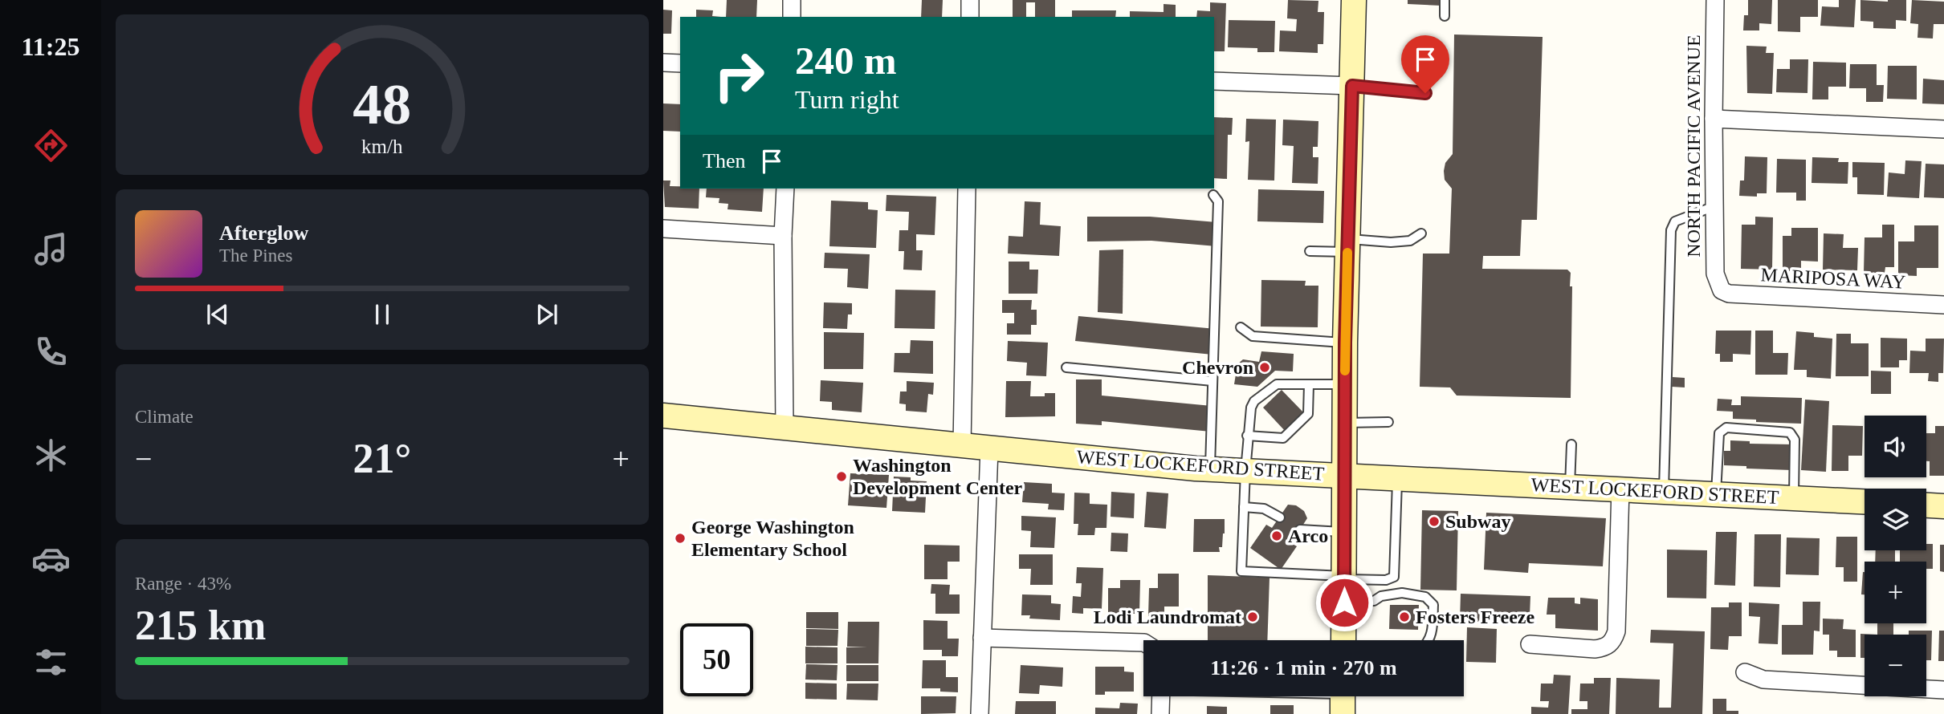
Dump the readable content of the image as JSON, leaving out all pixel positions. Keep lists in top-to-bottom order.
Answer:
{
  "streets": {
    "street": ["NORTH PACIFIC AVENUE", "MARIPOSA WAY", "WEST LOCKEFORD STREET"]
  },
  "crossings": [
    ["NORTH PACIFIC AVENUE", "MARIPOSA WAY"]
  ],
  "places": [
    "Chevron",
    "Washington Development Center",
    "Subway",
    "Arco",
    "George Washington Elementary School",
    "Lodi Laundromat",
    "Fosters Freeze"
  ],
  "page": {
    "tabs": "11:25",
    "turn": ["240 m", "Turn right"],
    "then": "Then",
    "song": ["Afterglow", "The Pines"],
    "tile": [
      "Climate",
      ["Range · 43%", "215 km"]
    ],
    "map_buttons": ["+", "−"],
    "heat": ["−", "21°", "+"],
    "limit": "50",
    "trip": "11:26 · 1 min · 270 m",
    "gauge": ["48", "km/h"]
  }
}
